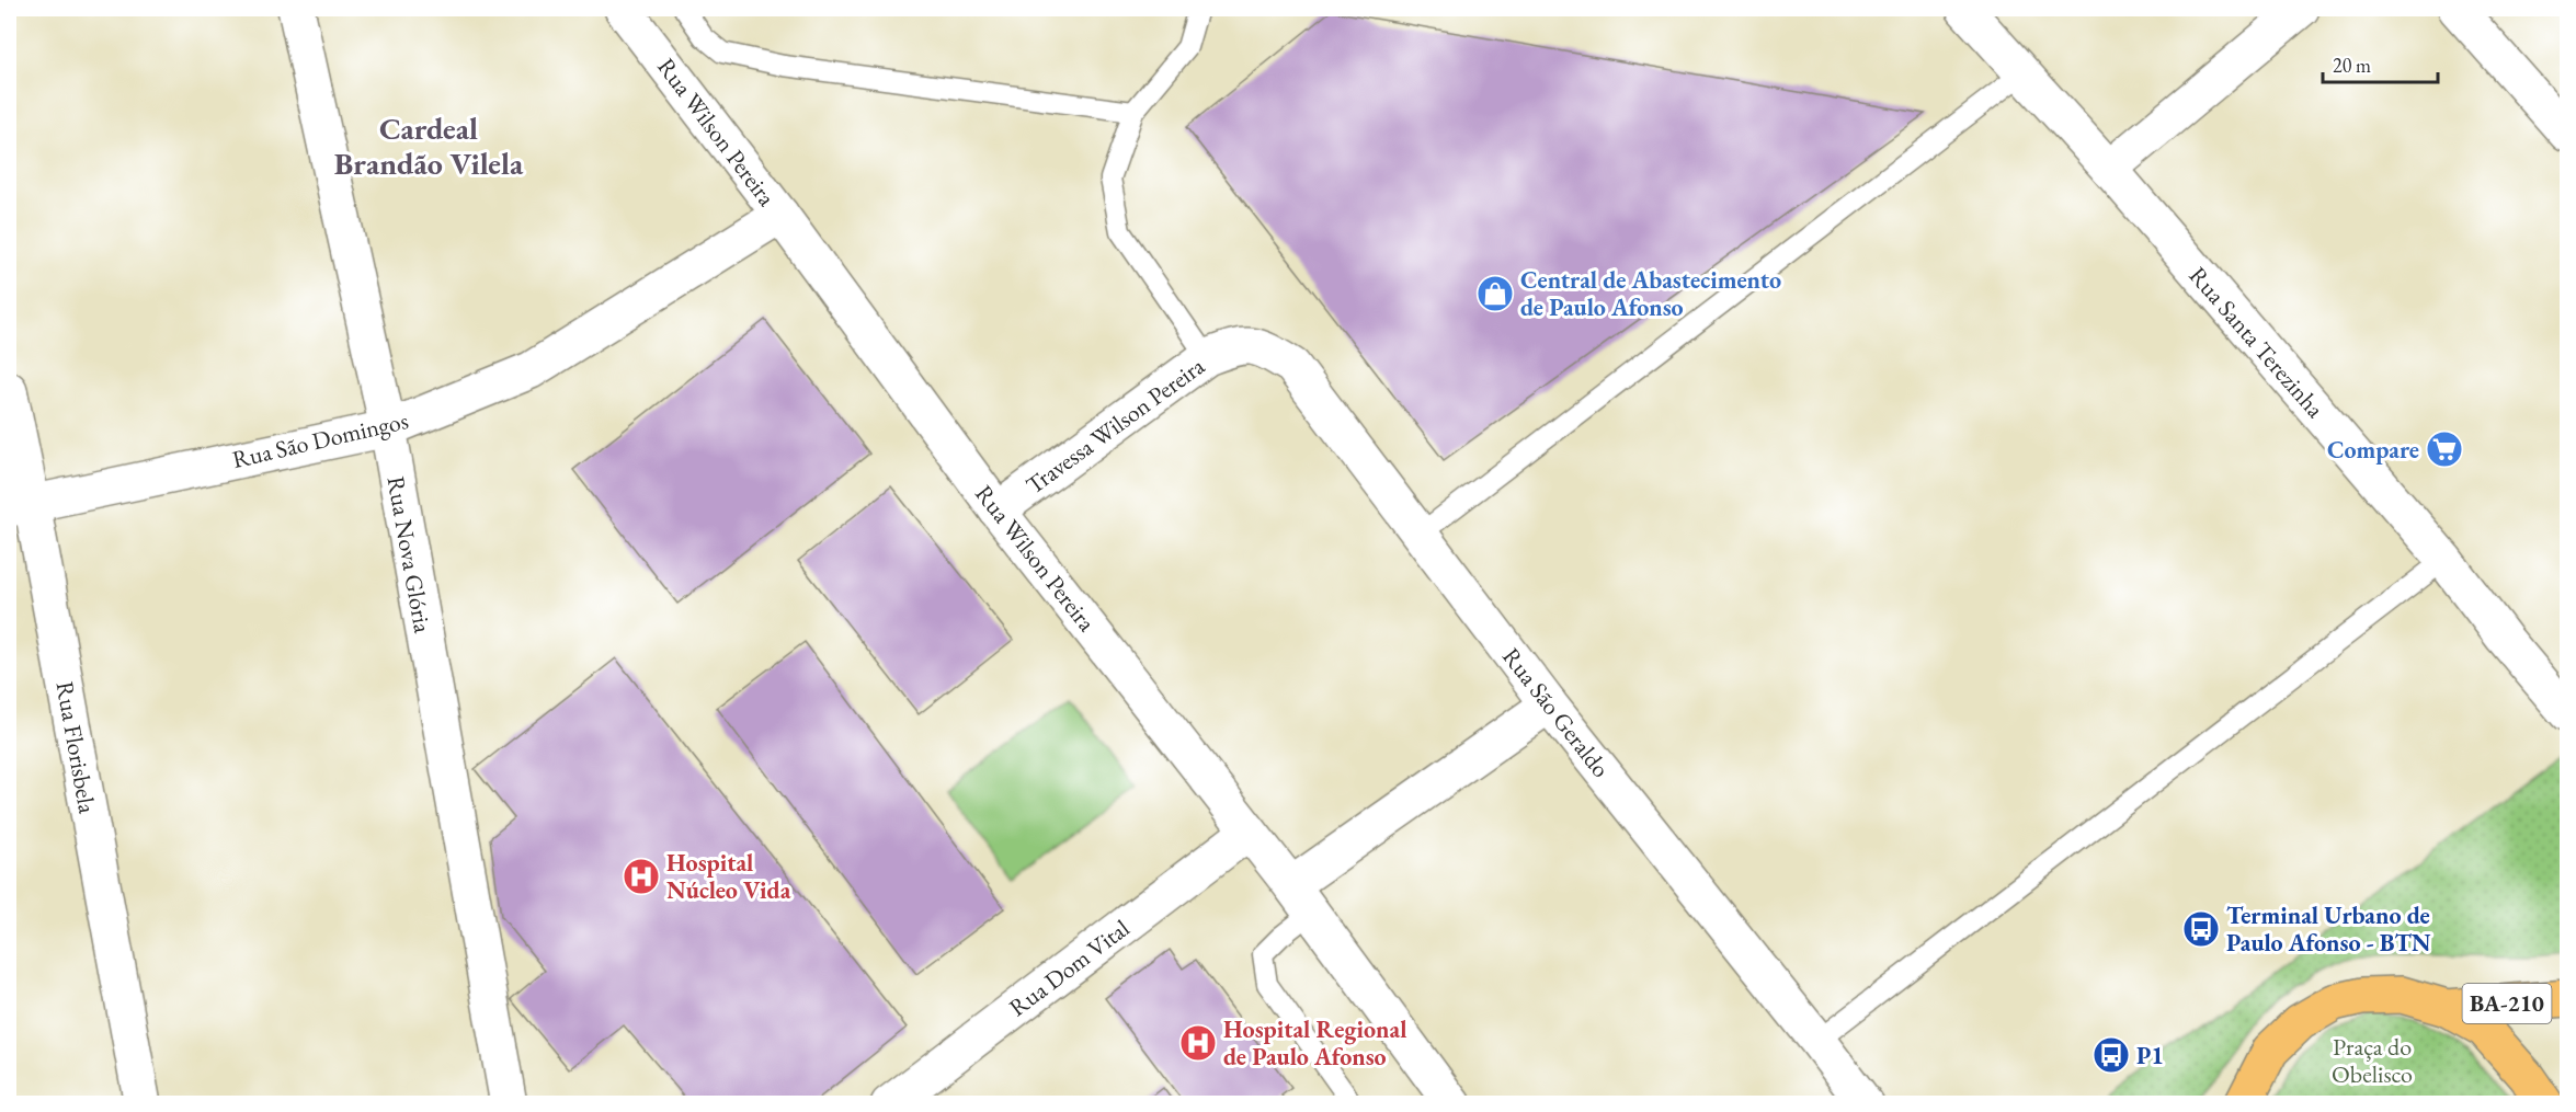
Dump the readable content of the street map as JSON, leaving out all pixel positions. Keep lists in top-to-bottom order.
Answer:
{
  "streets": {
    "main road": ["BA-210"],
    "street": [
      "Rua Wilson Pereira",
      "Rua Santa Terezinha",
      "Travessa Wilson Pereira",
      "Rua São Domingos",
      "Rua Nova Glória",
      "Rua São Geraldo",
      "Rua Florisbela",
      "Rua Dom Vital"
    ]
  },
  "crossings": [
    ["Rua Wilson Pereira", "Travessa Wilson Pereira"],
    ["Rua Wilson Pereira", "Rua São Domingos"],
    ["Rua Wilson Pereira", "Rua Dom Vital"],
    ["Travessa Wilson Pereira", "Rua São Geraldo"],
    ["Rua São Domingos", "Rua Nova Glória"],
    ["Rua São Domingos", "Rua Florisbela"]
  ],
  "districts": ["Cardeal Brandão Vilela"],
  "parks": ["Praça do Obelisco"],
  "places": {
    "shop": ["Central de Abastecimento de Paulo Afonso"],
    "supermarket": ["Compare"],
    "hospital": ["Hospital Núcleo Vida", "Hospital Regional de Paulo Afonso"],
    "bus stop": ["Terminal Urbano de Paulo Afonso - BTN", "P1"]
  },
  "scale_bar": "20 m"
}
